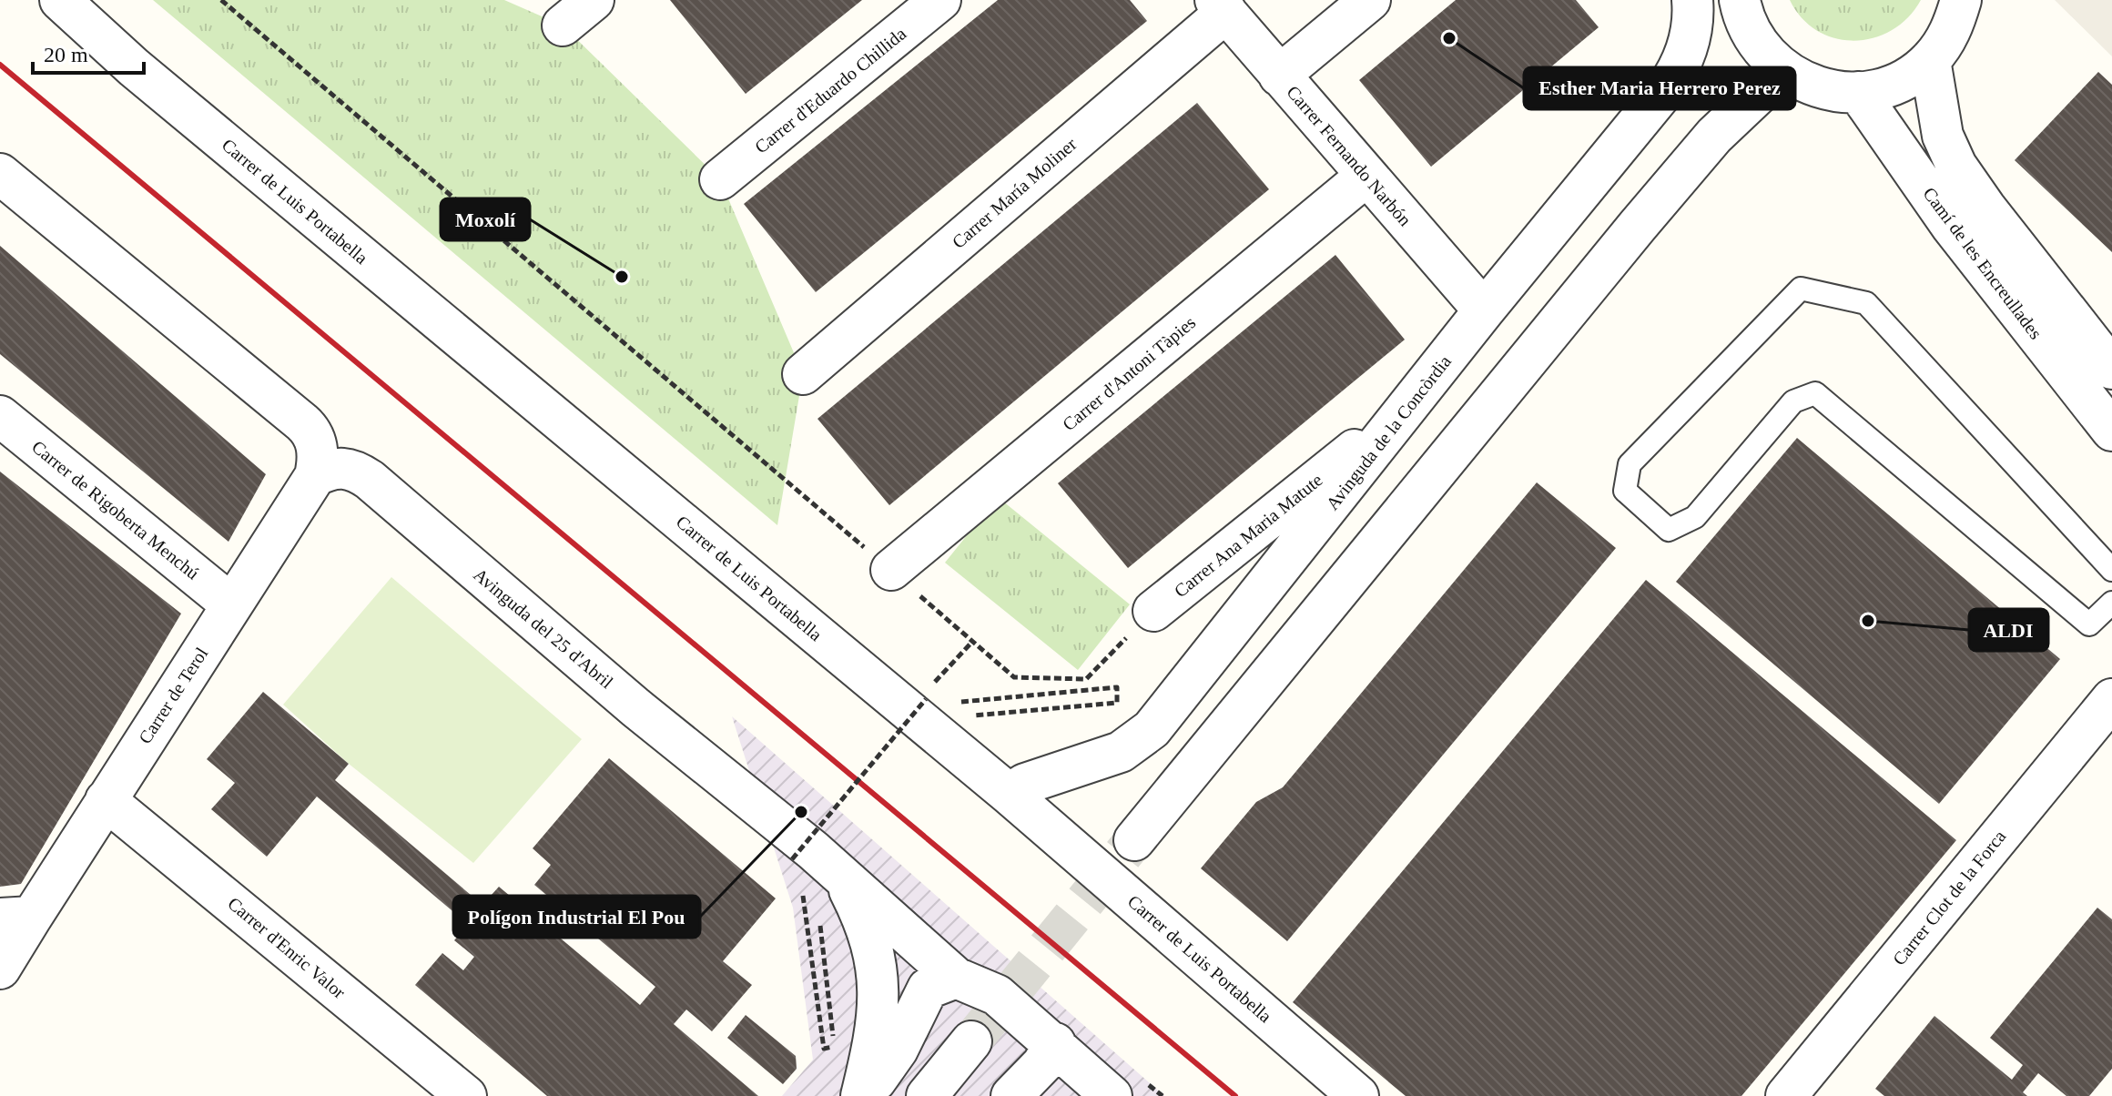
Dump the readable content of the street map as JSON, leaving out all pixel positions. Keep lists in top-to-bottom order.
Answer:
{
  "streets": {
    "street": [
      "Carrer d'Eduardo Chillida",
      "Carrer Fernando Narbón",
      "Carrer María Moliner",
      "Carrer de Luis Portabella",
      "Camí de les Encreullades",
      "Carrer d'Antoni Tàpies",
      "Avinguda de la Concòrdia",
      "Carrer de Rigoberta Menchú",
      "Carrer Ana Maria Matute",
      "Avinguda del 25 d'Abril",
      "Carrer de Terol",
      "Carrer Clot de la Forca",
      "Carrer d'Enric Valor"
    ]
  },
  "crossings": [
    ["Carrer Fernando Narbón", "Carrer María Moliner"],
    ["Carrer Fernando Narbón", "Carrer d'Antoni Tàpies"],
    ["Carrer Fernando Narbón", "Avinguda de la Concòrdia"],
    ["Carrer de Luis Portabella", "Avinguda de la Concòrdia"],
    ["Avinguda de la Concòrdia", "Carrer Ana Maria Matute"],
    ["Carrer de Rigoberta Menchú", "Carrer de Terol"],
    ["Avinguda del 25 d'Abril", "Carrer de Terol"],
    ["Carrer de Terol", "Carrer d'Enric Valor"]
  ],
  "places": [
    "Esther Maria Herrero Perez",
    "Moxolí",
    "ALDI",
    "Polígon Industrial El Pou"
  ],
  "scale_bar": "20 m"
}
